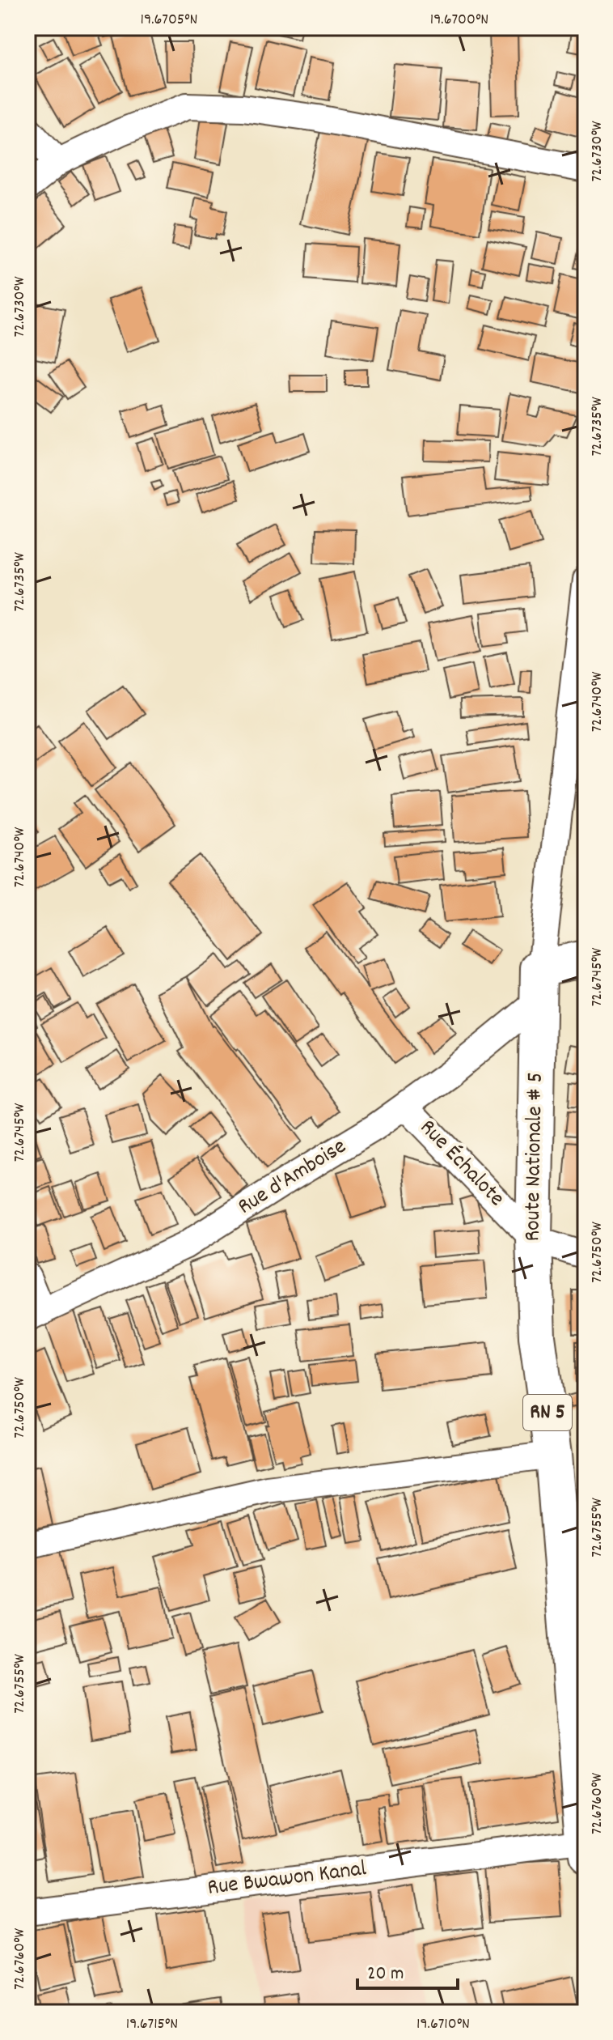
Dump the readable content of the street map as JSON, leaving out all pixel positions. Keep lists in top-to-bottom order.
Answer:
{
  "streets": {
    "main road": ["Route Nationale # 5", "RN 5"],
    "street": ["Rue Échalote", "Rue d'Amboise", "Rue Bwawon Kanal"]
  },
  "crossings": [
    ["Route Nationale # 5", "Rue Échalote"],
    ["Route Nationale # 5", "Rue d'Amboise"],
    ["Route Nationale # 5", "Rue Bwawon Kanal"],
    ["Rue Échalote", "Rue d'Amboise"]
  ],
  "scale_bar": "20 m",
  "coordinates": [
    "19.6705°N",
    "19.6700°N",
    "72.6730°W",
    "72.6735°W",
    "72.6740°W",
    "72.6745°W",
    "72.6750°W",
    "72.6755°W",
    "72.6760°W",
    "19.6715°N",
    "19.6710°N"
  ]
}
